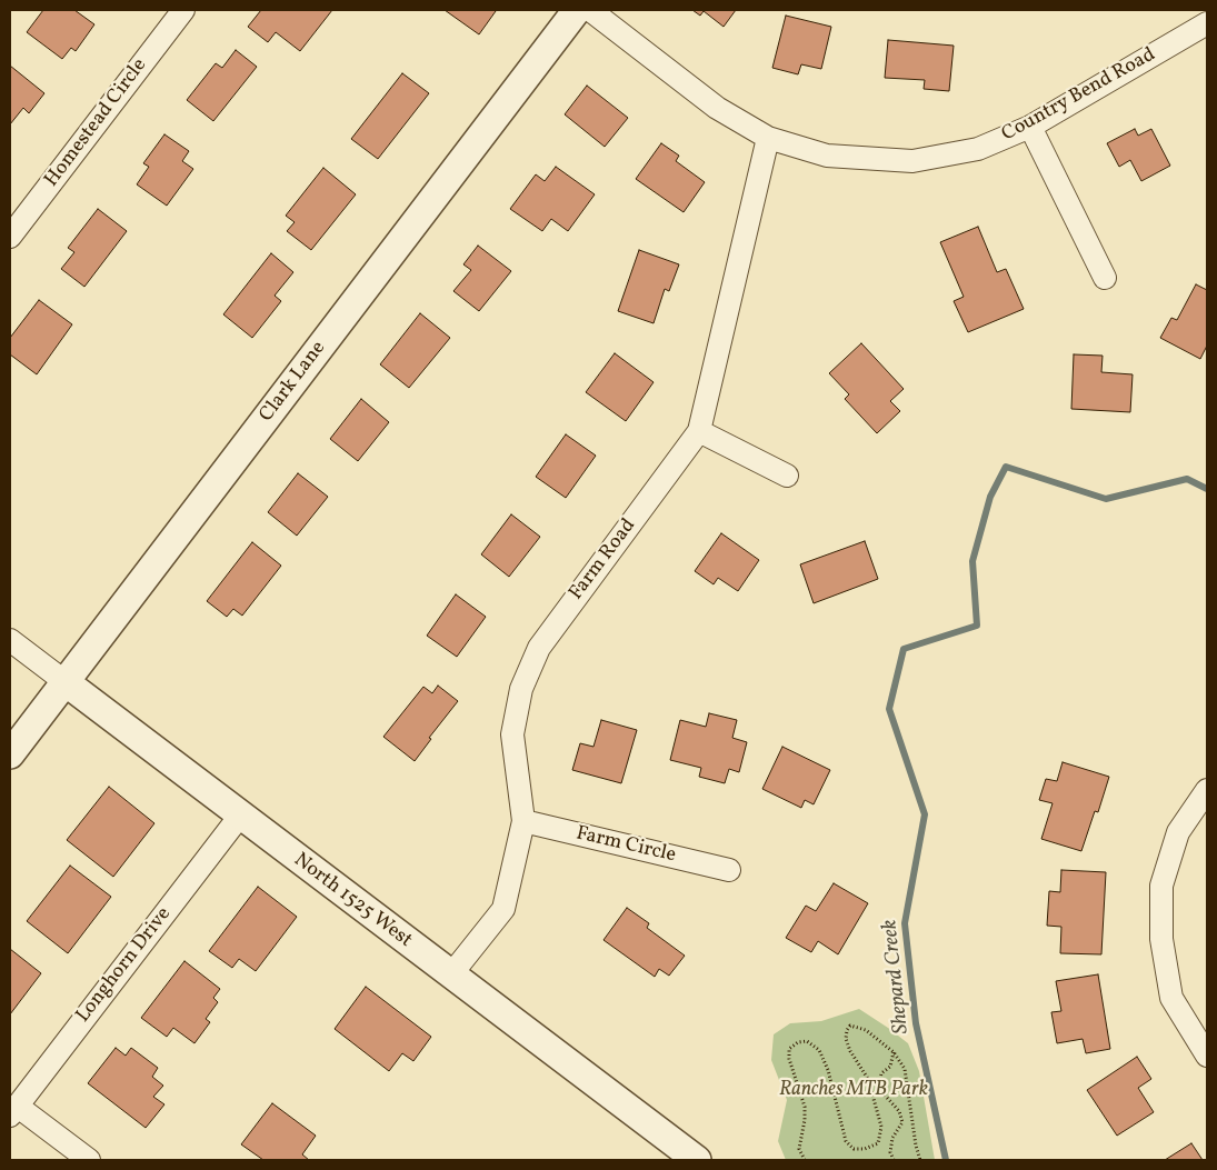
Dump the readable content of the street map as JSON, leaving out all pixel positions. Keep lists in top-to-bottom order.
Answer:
{
  "streets": {
    "street": [
      "Country Bend Road",
      "Homestead Circle",
      "Clark Lane",
      "Farm Road",
      "Farm Circle",
      "North 1525 West",
      "Longhorn Drive"
    ]
  },
  "crossings": [
    ["Country Bend Road", "Farm Road"],
    ["Clark Lane", "North 1525 West"],
    ["Farm Road", "Farm Circle"],
    ["Farm Road", "North 1525 West"],
    ["North 1525 West", "Longhorn Drive"]
  ],
  "water": ["Shepard Creek"],
  "parks": ["Ranches MTB Park"]
}
